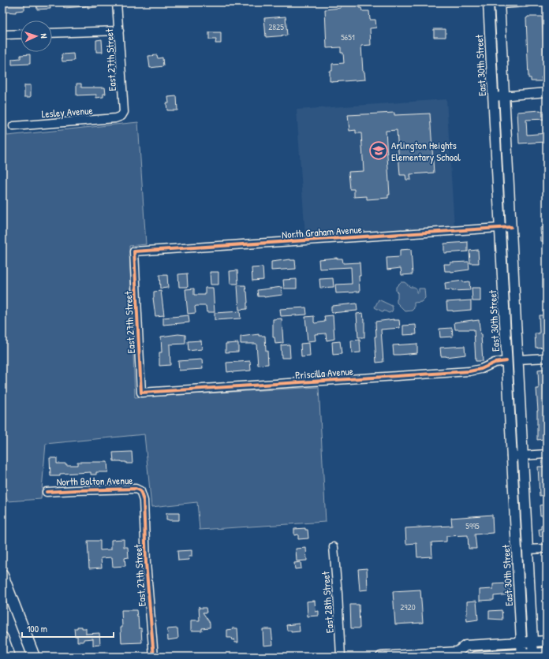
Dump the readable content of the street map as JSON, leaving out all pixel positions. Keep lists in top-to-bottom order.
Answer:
{
  "streets": {
    "main road": ["East 30th Street"],
    "street": [
      "East 27th Street",
      "Lesley Avenue",
      "North Graham Avenue",
      "Priscilla Avenue",
      "North Bolton Avenue",
      "East 28th Street"
    ]
  },
  "crossings": [
    ["East 27th Street", "Lesley Avenue"],
    ["East 27th Street", "North Graham Avenue"],
    ["East 27th Street", "Priscilla Avenue"],
    ["East 27th Street", "North Bolton Avenue"],
    ["East 30th Street", "North Graham Avenue"],
    ["East 30th Street", "Priscilla Avenue"]
  ],
  "places": {
    "school or university": ["Arlington Heights Elementary School"]
  },
  "house_numbers": [
    "2825",
    "5651",
    "5995",
    "2920"
  ],
  "scale_bar": "100 m",
  "north": "right"
}
